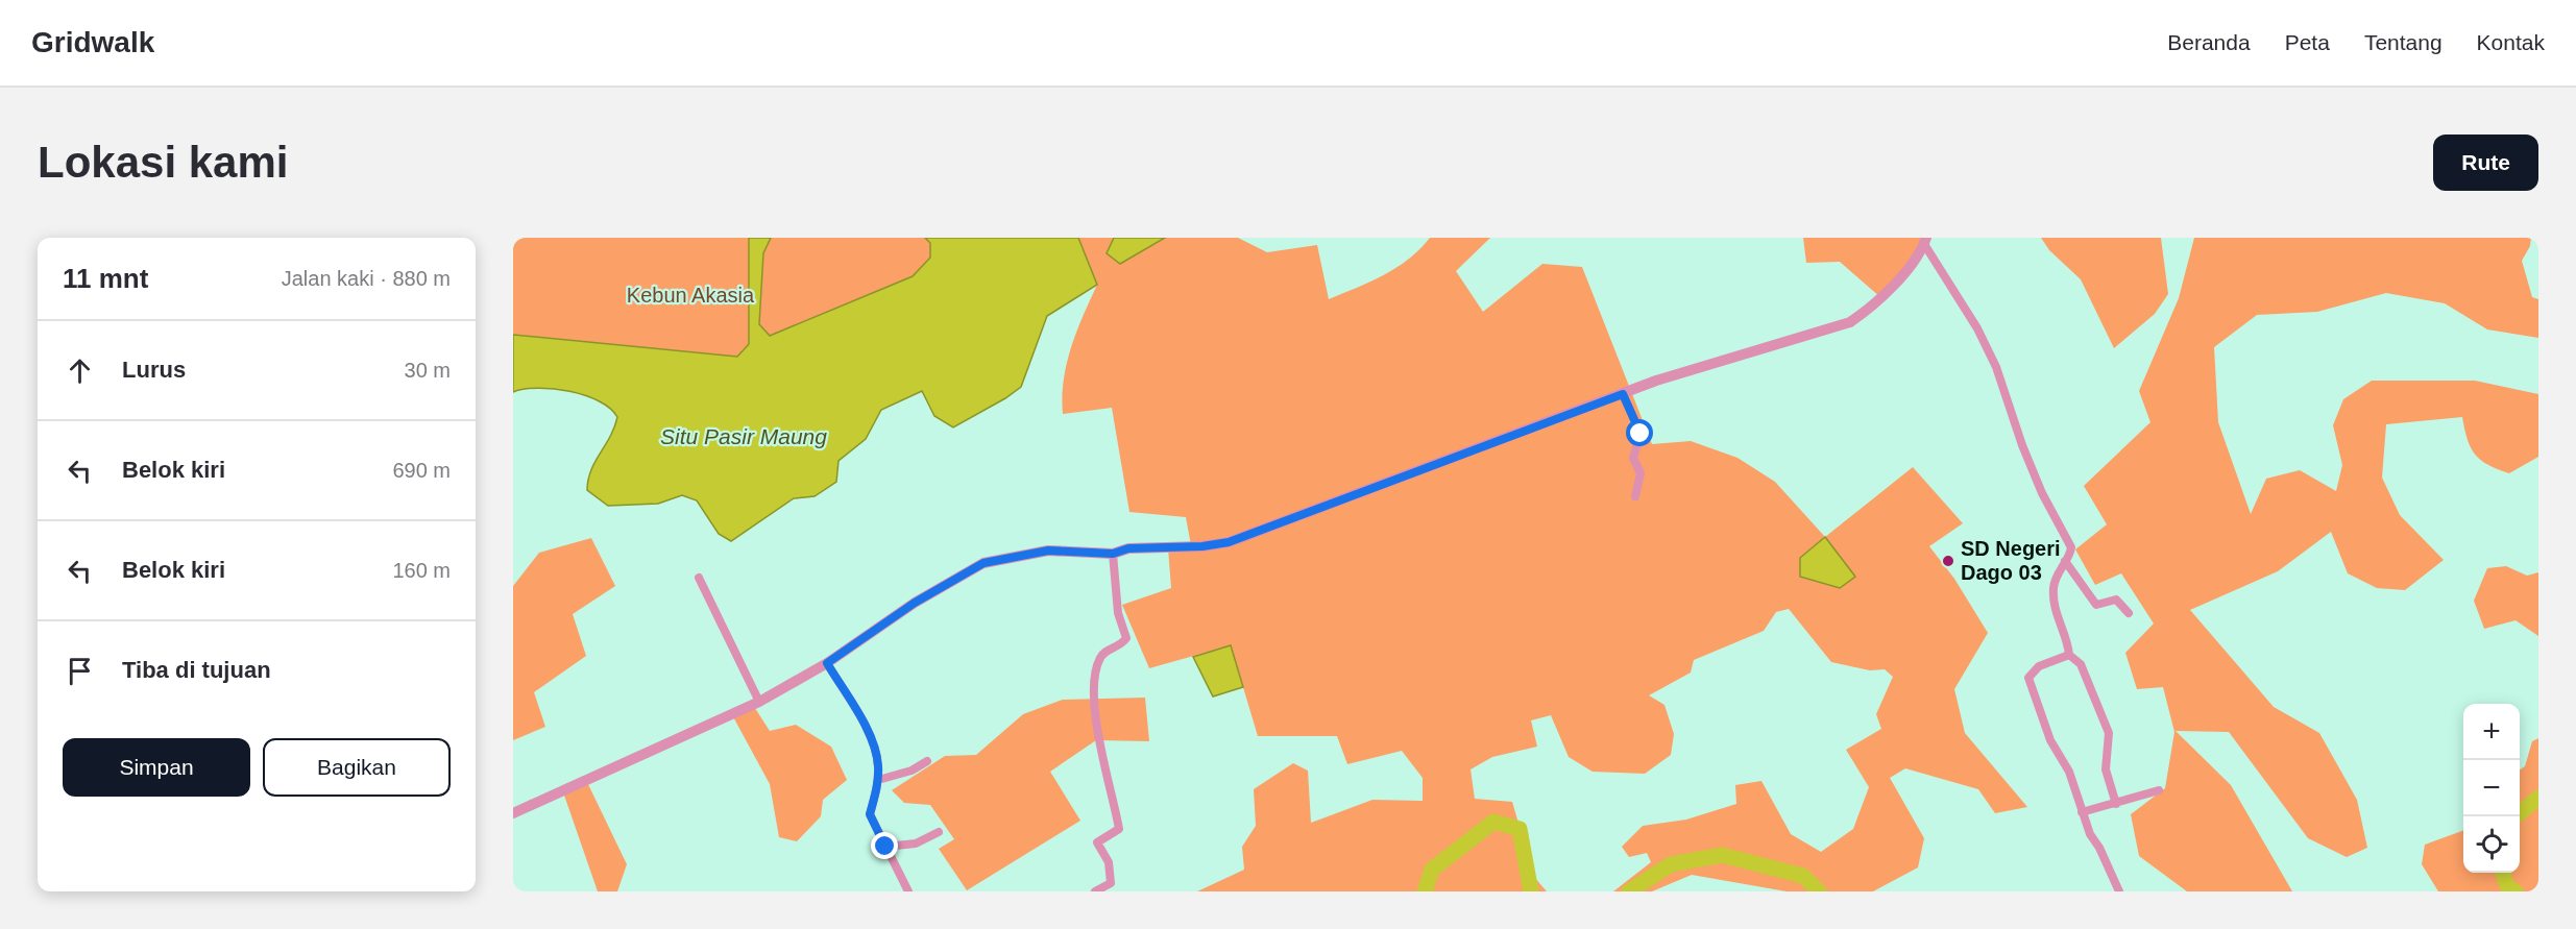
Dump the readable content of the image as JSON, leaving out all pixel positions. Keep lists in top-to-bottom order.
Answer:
{
  "water": ["Situ Pasir Maung"],
  "parks": ["Kebun Akasia"],
  "places": ["SD Negeri Dago 03"],
  "page": {
    "header": "Gridwalk",
    "nav": [
      "Beranda",
      "Peta",
      "Tentang",
      "Kontak"
    ],
    "buttons": [
      "Rute",
      ["Simpan", "Bagikan"]
    ],
    "title": "Lokasi kami",
    "heading": ["11 mnt", "Jalan kaki · 880 m"],
    "list": [
      ["Lurus", "30 m"],
      ["Belok kiri", "690 m"],
      ["Belok kiri", "160 m"],
      "Tiba di tujuan"
    ],
    "map_buttons": ["+", "−"]
  }
}
